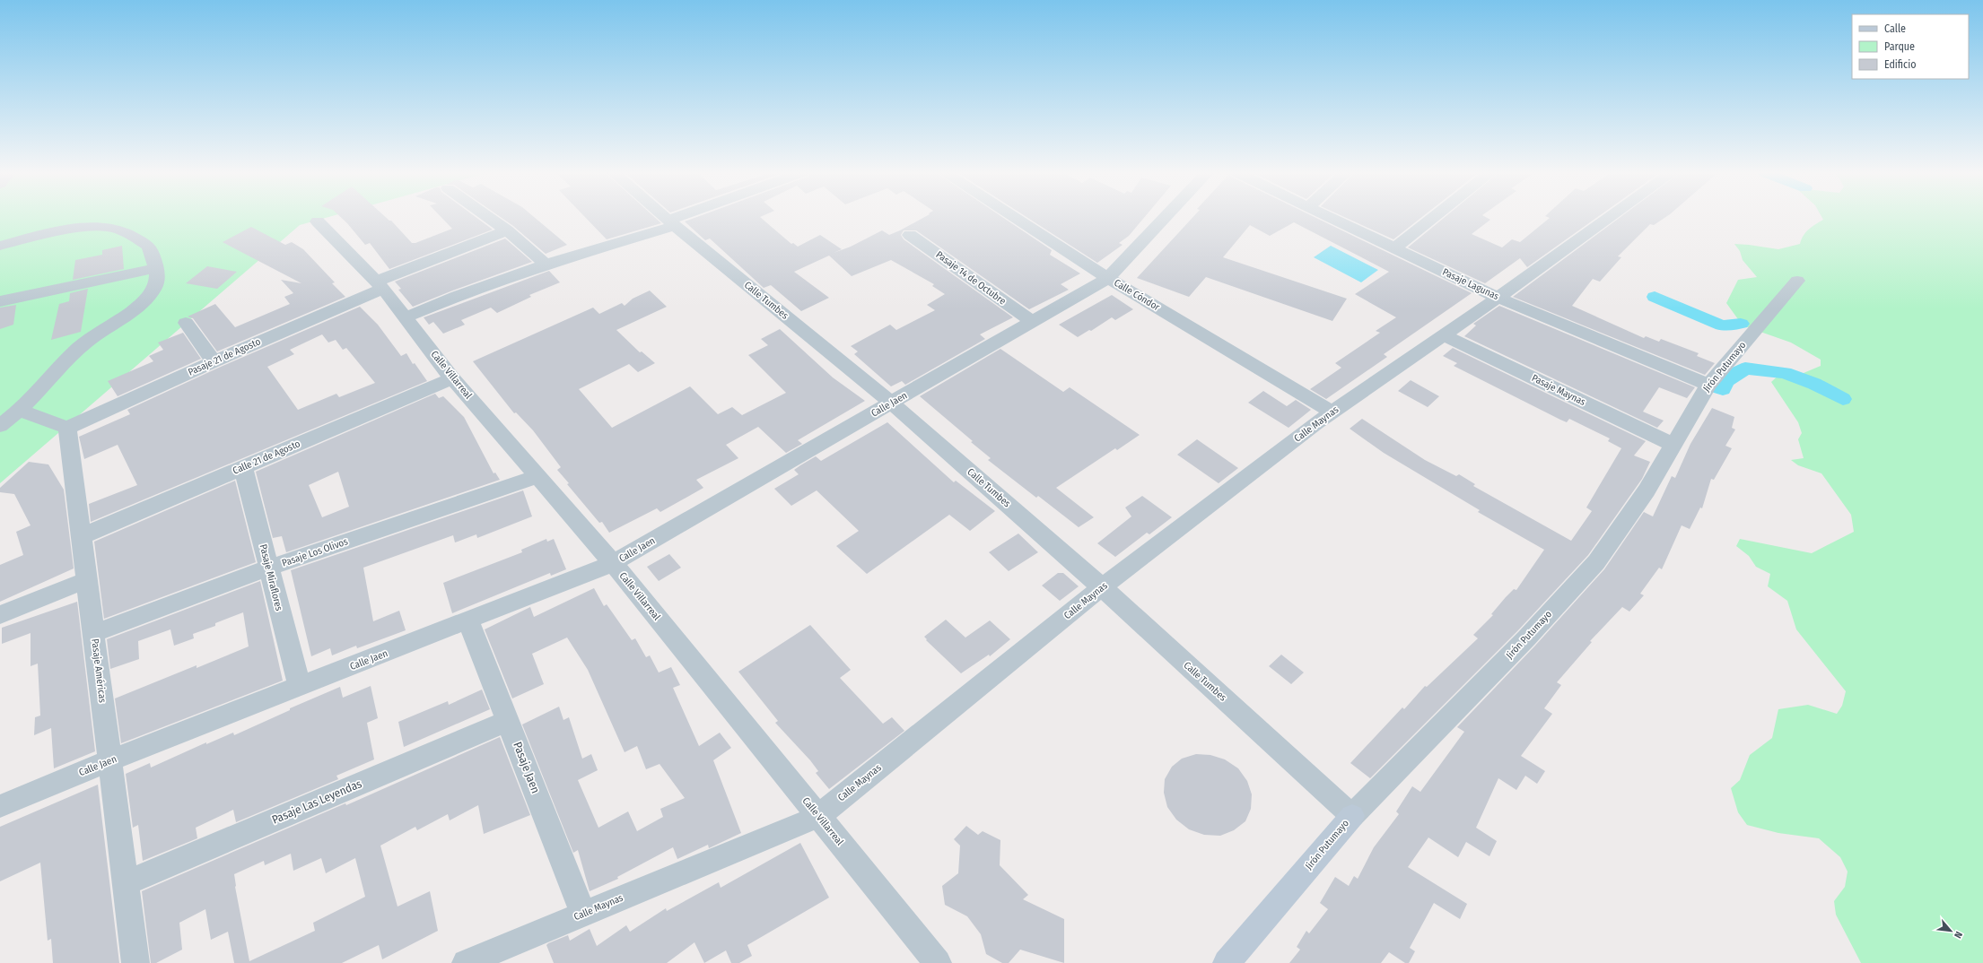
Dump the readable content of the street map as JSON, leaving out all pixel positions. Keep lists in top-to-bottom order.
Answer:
{
  "streets": {
    "street": [
      "Pasaje 14 de Octubre",
      "Pasaje Lagunas",
      "Calle Cóndor",
      "Calle Tumbes",
      "Pasaje 21 de Agosto",
      "Jirón Putumayo",
      "Calle Villarreal",
      "Pasaje Maynas",
      "Calle Jaen",
      "Calle Maynas",
      "Calle 21 de Agosto",
      "Pasaje Los Olivos",
      "Pasaje Miraflores",
      "Pasaje Américas",
      "Pasaje Jaen",
      "Pasaje Las Leyendas"
    ]
  },
  "crossings": [
    ["Pasaje 14 de Octubre", "Calle Jaen"],
    ["Pasaje Lagunas", "Jirón Putumayo"],
    ["Pasaje Lagunas", "Calle Maynas"],
    ["Calle Cóndor", "Calle Jaen"],
    ["Calle Cóndor", "Calle Maynas"],
    ["Calle Tumbes", "Jirón Putumayo"],
    ["Calle Tumbes", "Calle Jaen"],
    ["Calle Tumbes", "Calle Maynas"],
    ["Pasaje 21 de Agosto", "Calle Villarreal"],
    ["Pasaje 21 de Agosto", "Pasaje Américas"],
    ["Jirón Putumayo", "Pasaje Maynas"],
    ["Calle Villarreal", "Calle Jaen"],
    ["Calle Villarreal", "Calle Maynas"],
    ["Calle Villarreal", "Calle 21 de Agosto"],
    ["Calle Villarreal", "Pasaje Los Olivos"],
    ["Pasaje Maynas", "Calle Maynas"],
    ["Calle Jaen", "Pasaje Miraflores"],
    ["Calle Jaen", "Pasaje Américas"],
    ["Calle Jaen", "Pasaje Jaen"],
    ["Calle Maynas", "Pasaje Jaen"],
    ["Calle 21 de Agosto", "Pasaje Miraflores"],
    ["Calle 21 de Agosto", "Pasaje Américas"],
    ["Pasaje Los Olivos", "Pasaje Miraflores"],
    ["Pasaje Los Olivos", "Pasaje Américas"],
    ["Pasaje Américas", "Pasaje Las Leyendas"],
    ["Pasaje Jaen", "Pasaje Las Leyendas"]
  ],
  "legend": ["Calle", "Parque", "Edificio"],
  "north": "bottom right"
}
